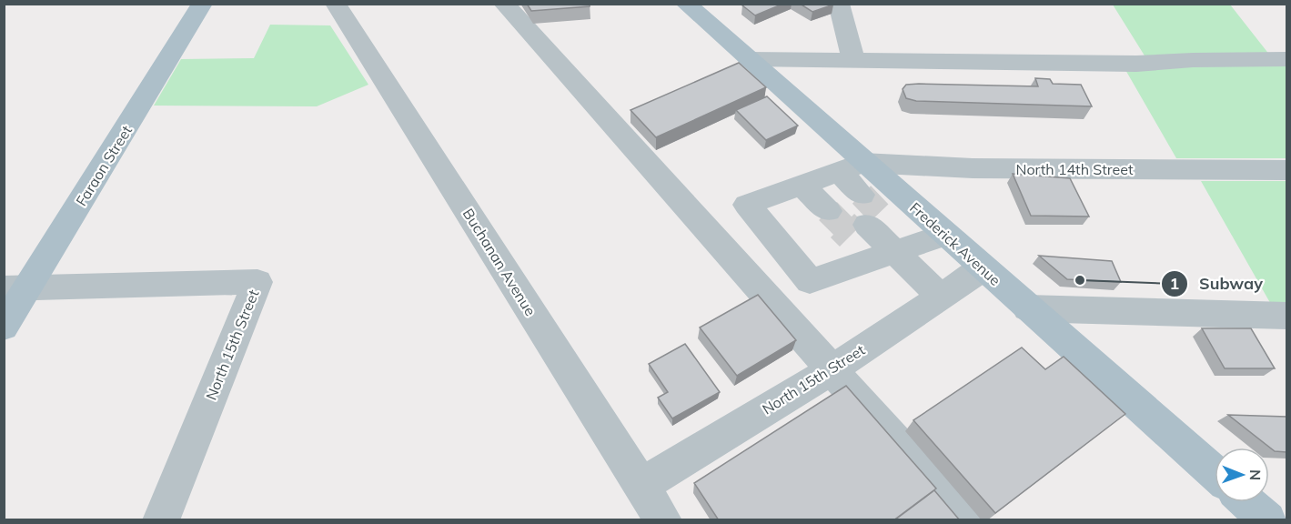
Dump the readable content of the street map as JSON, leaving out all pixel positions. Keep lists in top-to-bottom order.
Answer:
{
  "streets": {
    "main road": ["Faraon Street", "Frederick Avenue"],
    "street": ["North 14th Street", "Buchanan Avenue", "North 15th Street"]
  },
  "crossings": [
    ["Faraon Street", "North 15th Street"],
    ["North 14th Street", "Frederick Avenue"],
    ["Frederick Avenue", "North 15th Street"],
    ["Buchanan Avenue", "North 15th Street"]
  ],
  "places": ["Subway"],
  "north": "right"
}
